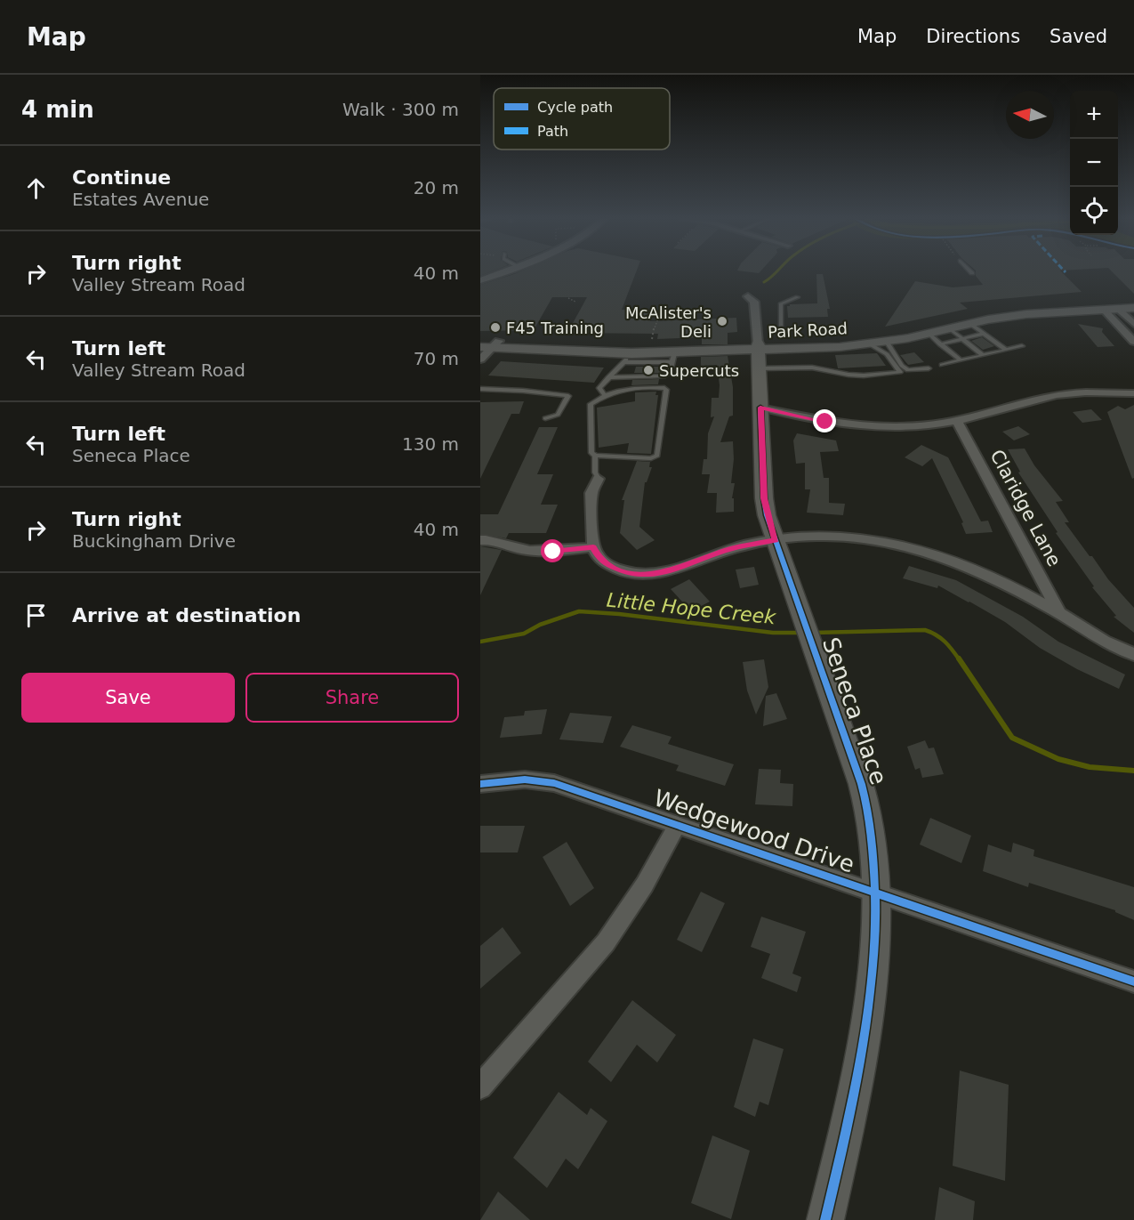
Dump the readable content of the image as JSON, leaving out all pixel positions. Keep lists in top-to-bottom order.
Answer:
{
  "streets": {
    "main road": ["Park Road", "Seneca Place"],
    "street": ["Claridge Lane", "Wedgewood Drive"]
  },
  "crossings": [
    ["Park Road", "Seneca Place"],
    ["Seneca Place", "Wedgewood Drive"]
  ],
  "water": ["Little Hope Creek"],
  "places": ["McAlister's Deli", "F45 Training", "Supercuts"],
  "legend": ["Cycle path", "Path"],
  "north": "left",
  "page": {
    "header": "Map",
    "nav": ["Map", "Directions", "Saved"],
    "heading": ["4 min", "Walk · 300 m"],
    "map_buttons": ["+", "−"],
    "list": [
      ["Continue", "Estates Avenue", "20 m"],
      ["Turn right", "Valley Stream Road", "40 m"],
      ["Turn left", "Valley Stream Road", "70 m"],
      ["Turn left", "Seneca Place", "130 m"],
      ["Turn right", "Buckingham Drive", "40 m"],
      "Arrive at destination"
    ],
    "buttons": ["Save", "Share"]
  }
}
